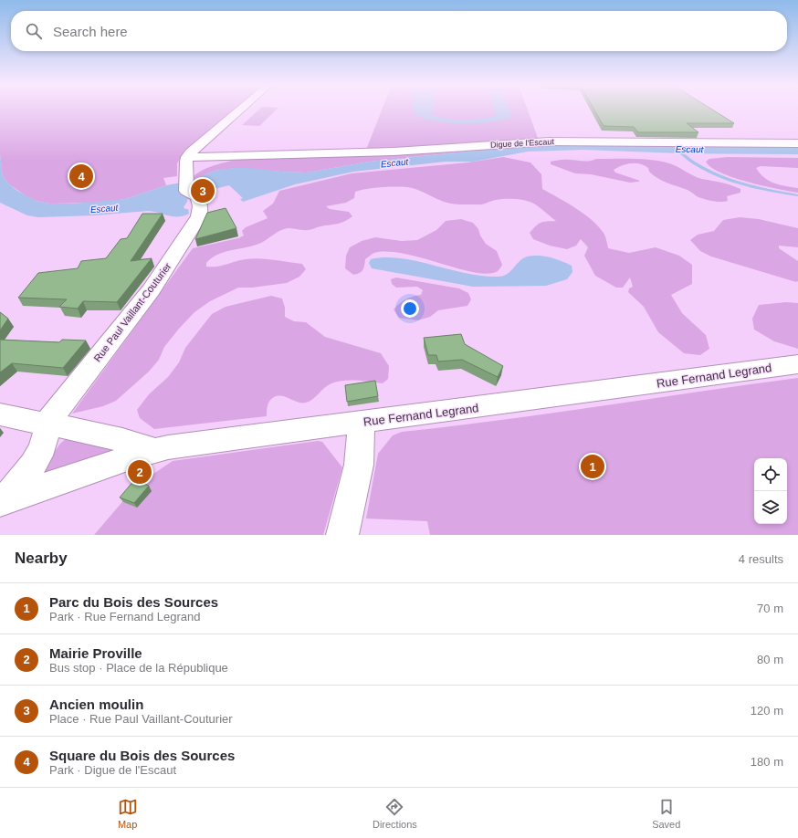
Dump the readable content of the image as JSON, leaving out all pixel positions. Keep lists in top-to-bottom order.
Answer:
{
  "streets": {
    "street": ["Digue de l'Escaut", "Rue Paul Vaillant-Couturier", "Rue Fernand Legrand"]
  },
  "crossings": [
    ["Digue de l'Escaut", "Rue Paul Vaillant-Couturier"],
    ["Rue Paul Vaillant-Couturier", "Rue Fernand Legrand"]
  ],
  "water": ["Escaut"],
  "page": {
    "search": "Search here",
    "pins": [
      "4",
      "3",
      "1",
      "2"
    ],
    "heading": ["Nearby", "4 results"],
    "list": [
      {
        "mark": "1",
        "name": "Parc du Bois des Sources",
        "note": "Park · Rue Fernand Legrand",
        "value": "70 m"
      },
      {
        "mark": "2",
        "name": "Mairie Proville",
        "note": "Bus stop · Place de la République",
        "value": "80 m"
      },
      {
        "mark": "3",
        "name": "Ancien moulin",
        "note": "Place · Rue Paul Vaillant-Couturier",
        "value": "120 m"
      },
      {
        "mark": "4",
        "name": "Square du Bois des Sources",
        "note": "Park · Digue de l'Escaut",
        "value": "180 m"
      }
    ],
    "nav": ["Map", "Directions", "Saved"]
  }
}
